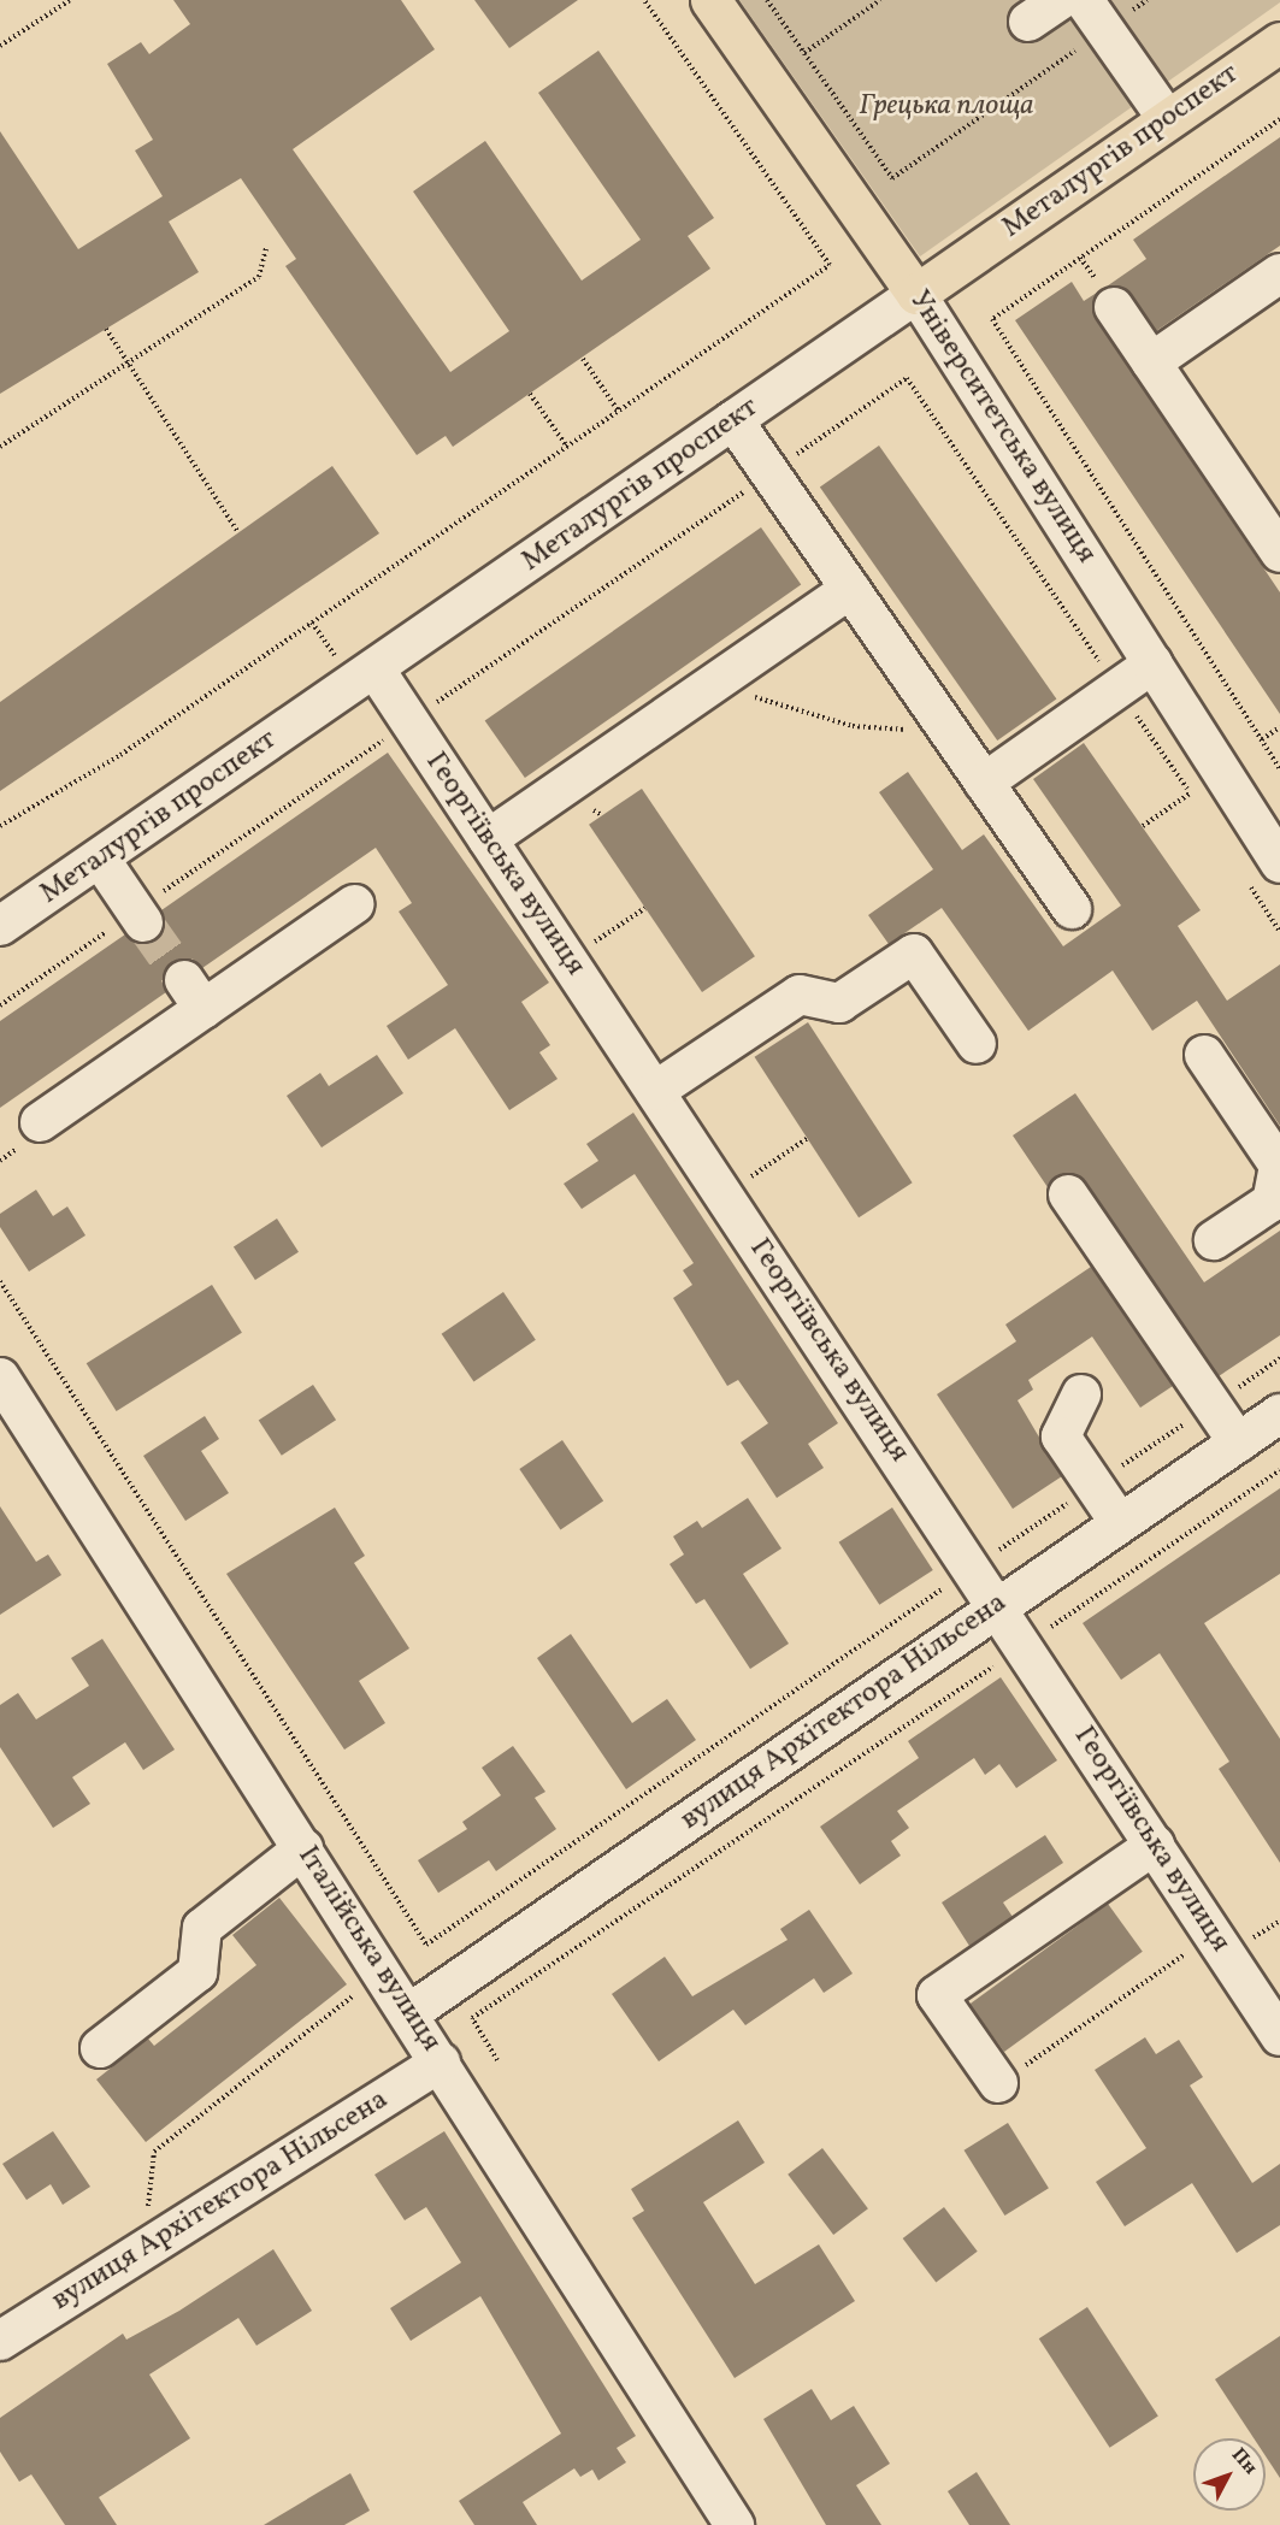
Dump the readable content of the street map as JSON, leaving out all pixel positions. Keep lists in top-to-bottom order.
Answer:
{
  "streets": {
    "main road": ["Металургів проспект", "Університетська вулиця"],
    "street": ["Георгіївська вулиця", "вулиця Архітектора Нільсена", "Італійська вулиця"]
  },
  "crossings": [
    ["Металургів проспект", "Університетська вулиця"],
    ["Металургів проспект", "Георгіївська вулиця"],
    ["Георгіївська вулиця", "вулиця Архітектора Нільсена"],
    ["вулиця Архітектора Нільсена", "Італійська вулиця"]
  ],
  "parks": ["Грецька площа"],
  "north": "top right"
}
